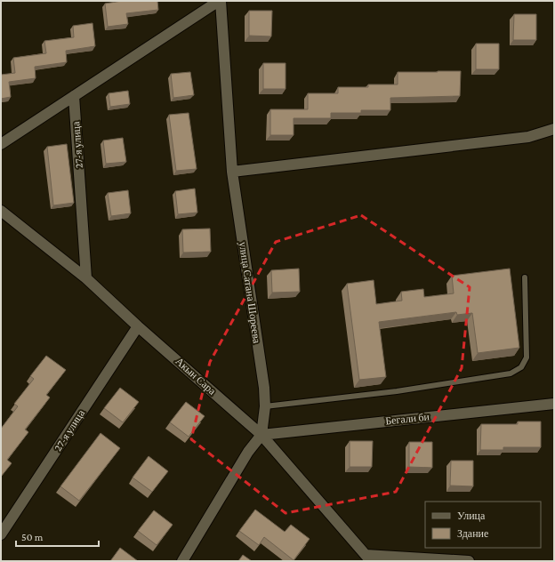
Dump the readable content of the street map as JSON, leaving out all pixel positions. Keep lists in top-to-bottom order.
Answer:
{
  "streets": {
    "street": [
      "27-я улица",
      "улица Сатана Шореева",
      "Акын Сара",
      "Бегали би"
    ]
  },
  "crossings": [
    ["27-я улица", "Акын Сара"],
    ["улица Сатана Шореева", "Акын Сара"],
    ["улица Сатана Шореева", "Бегали би"],
    ["Акын Сара", "Бегали би"]
  ],
  "legend": ["Улица", "Здание"],
  "scale_bar": "50 m"
}
